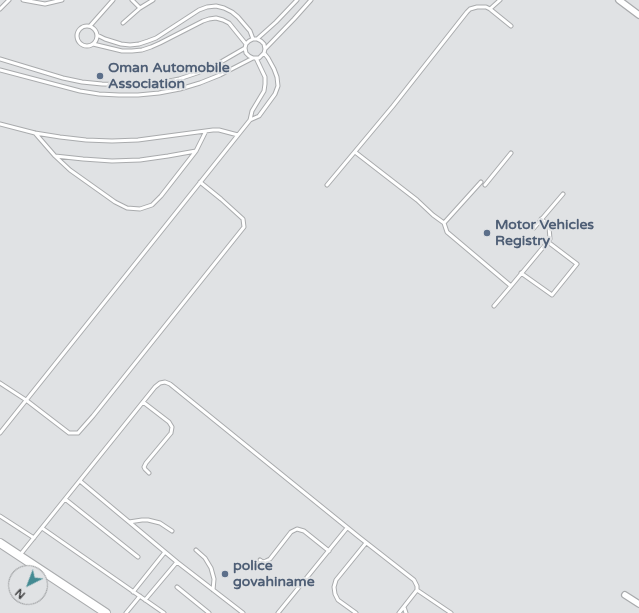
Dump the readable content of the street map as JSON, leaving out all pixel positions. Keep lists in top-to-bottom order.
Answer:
{
  "places": ["Oman Automobile Association", "Motor Vehicles Registry", "police govahiname"],
  "north": "bottom left"
}
